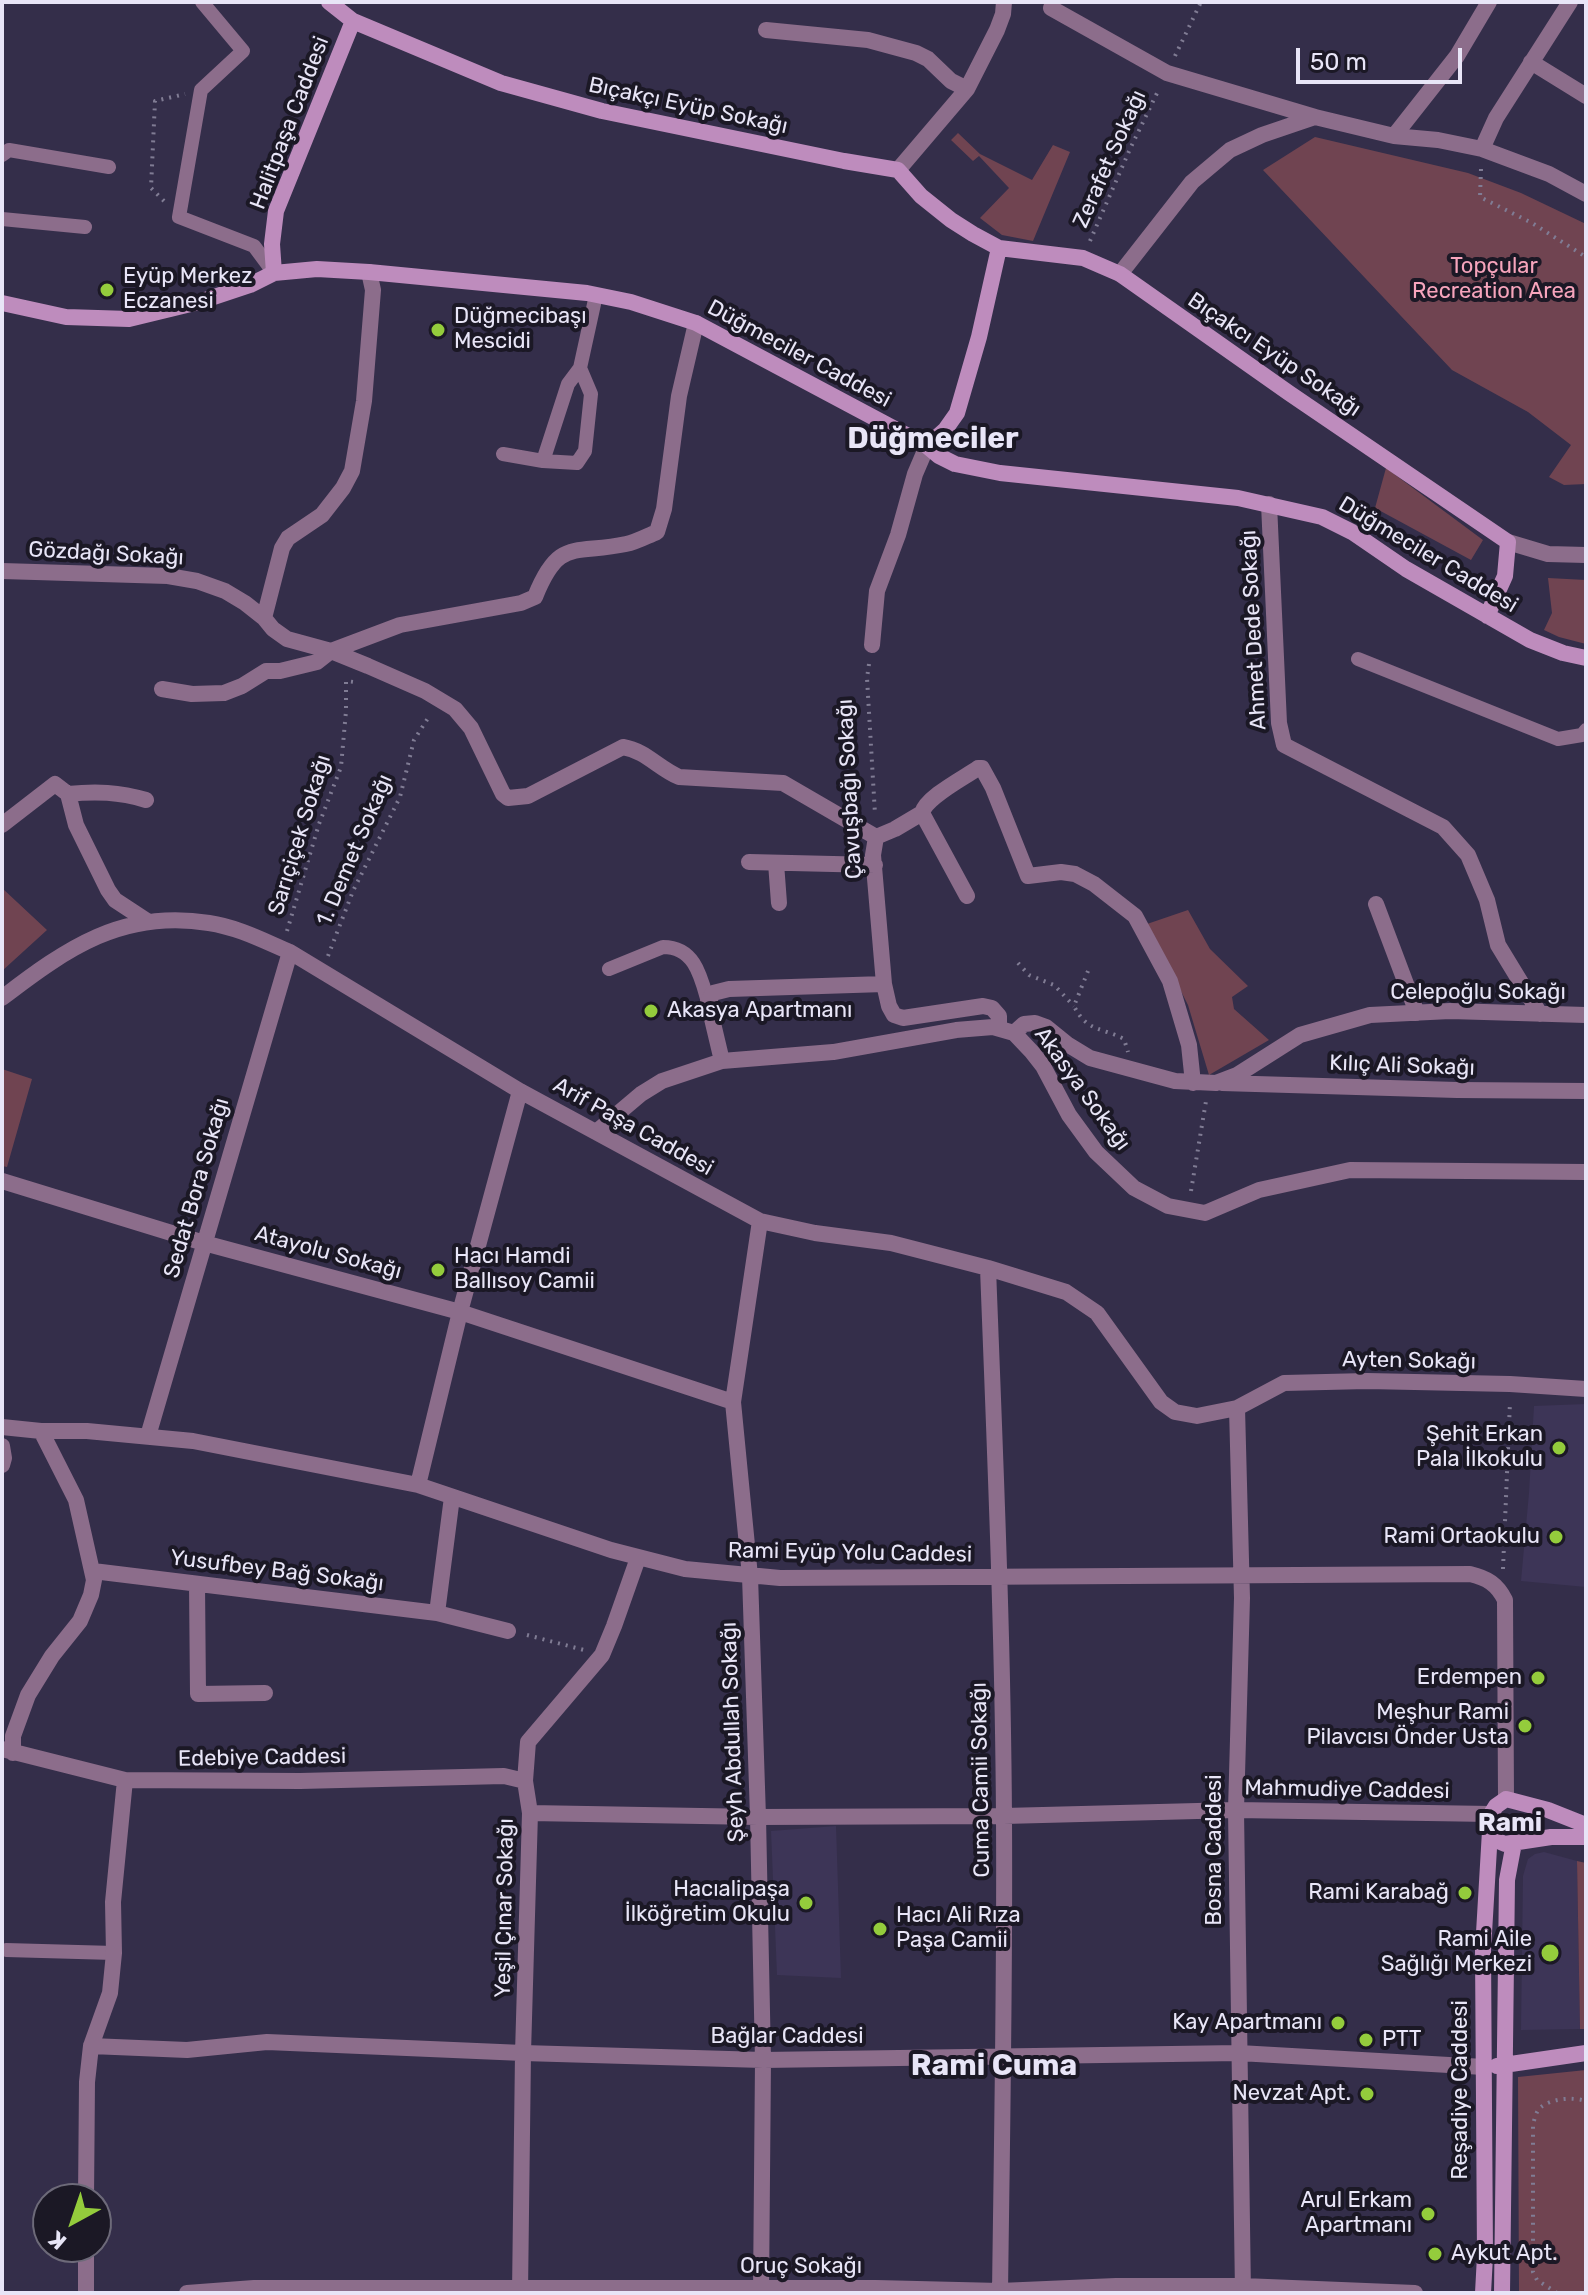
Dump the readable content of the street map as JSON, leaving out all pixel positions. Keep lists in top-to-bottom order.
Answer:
{
  "streets": {
    "street": [
      "Bıçakçı Eyüp Sokağı",
      "Halitpaşa Caddesi",
      "Düğmeciler Caddesi",
      "Bıçakcı Eyüp Sokağı",
      "Gözdağı Sokağı",
      "Ahmet Dede Sokağı",
      "Çavuşbağı Sokağı",
      "Celepoğlu Sokağı",
      "Kılıç Ali Sokağı",
      "Akasya Sokağı",
      "Arif Paşa Caddesi",
      "Sedat Bora Sokağı",
      "Atayolu Sokağı",
      "Ayten Sokağı",
      "Rami Eyüp Yolu Caddesi",
      "Yusufbey Bağ Sokağı",
      "Şeyh Abdullah Sokağı",
      "Edebiye Caddesi",
      "Cuma Camii Sokağı",
      "Mahmudiye Caddesi",
      "Bosna Caddesi",
      "Yeşil Çınar Sokağı",
      "Bağlar Caddesi",
      "Reşadiye Caddesi",
      "Oruç Sokağı"
    ],
    "path": ["Zerafet Sokağı", "Sarıçiçek Sokağı", "1. Demet Sokağı"]
  },
  "crossings": [
    ["Bıçakçı Eyüp Sokağı", "Halitpaşa Caddesi"],
    ["Halitpaşa Caddesi", "Düğmeciler Caddesi"],
    ["Zerafet Sokağı", "Bıçakcı Eyüp Sokağı"],
    ["Düğmeciler Caddesi", "Ahmet Dede Sokağı"],
    ["Gözdağı Sokağı", "Çavuşbağı Sokağı"],
    ["Gözdağı Sokağı", "1. Demet Sokağı"],
    ["Ahmet Dede Sokağı", "Celepoğlu Sokağı"],
    ["Çavuşbağı Sokağı", "Akasya Sokağı"],
    ["Sarıçiçek Sokağı", "Arif Paşa Caddesi"],
    ["Sarıçiçek Sokağı", "Sedat Bora Sokağı"],
    ["1. Demet Sokağı", "Arif Paşa Caddesi"],
    ["Celepoğlu Sokağı", "Kılıç Ali Sokağı"],
    ["Akasya Sokağı", "Arif Paşa Caddesi"],
    ["Arif Paşa Caddesi", "Sedat Bora Sokağı"],
    ["Arif Paşa Caddesi", "Ayten Sokağı"],
    ["Arif Paşa Caddesi", "Şeyh Abdullah Sokağı"],
    ["Arif Paşa Caddesi", "Cuma Camii Sokağı"],
    ["Arif Paşa Caddesi", "Bosna Caddesi"],
    ["Sedat Bora Sokağı", "Atayolu Sokağı"],
    ["Sedat Bora Sokağı", "Rami Eyüp Yolu Caddesi"],
    ["Atayolu Sokağı", "Şeyh Abdullah Sokağı"],
    ["Ayten Sokağı", "Bosna Caddesi"],
    ["Rami Eyüp Yolu Caddesi", "Şeyh Abdullah Sokağı"],
    ["Rami Eyüp Yolu Caddesi", "Cuma Camii Sokağı"],
    ["Rami Eyüp Yolu Caddesi", "Bosna Caddesi"],
    ["Rami Eyüp Yolu Caddesi", "Yeşil Çınar Sokağı"],
    ["Şeyh Abdullah Sokağı", "Mahmudiye Caddesi"],
    ["Şeyh Abdullah Sokağı", "Bağlar Caddesi"],
    ["Şeyh Abdullah Sokağı", "Oruç Sokağı"],
    ["Edebiye Caddesi", "Yeşil Çınar Sokağı"],
    ["Cuma Camii Sokağı", "Mahmudiye Caddesi"],
    ["Cuma Camii Sokağı", "Bağlar Caddesi"],
    ["Cuma Camii Sokağı", "Oruç Sokağı"],
    ["Mahmudiye Caddesi", "Bosna Caddesi"],
    ["Mahmudiye Caddesi", "Yeşil Çınar Sokağı"],
    ["Mahmudiye Caddesi", "Reşadiye Caddesi"],
    ["Bosna Caddesi", "Bağlar Caddesi"],
    ["Bosna Caddesi", "Oruç Sokağı"],
    ["Yeşil Çınar Sokağı", "Bağlar Caddesi"],
    ["Yeşil Çınar Sokağı", "Oruç Sokağı"],
    ["Bağlar Caddesi", "Reşadiye Caddesi"]
  ],
  "districts": ["Düğmeciler", "Rami", "Rami Cuma"],
  "parks": ["Topçular Recreation Area"],
  "places": [
    "Eyüp Merkez Eczanesi",
    "Düğmecibaşı Mescidi",
    "Akasya Apartmanı",
    "Hacı Hamdi Ballısoy Camii",
    "Şehit Erkan Pala İlkokulu",
    "Rami Ortaokulu",
    "Erdempen",
    "Meşhur Rami Pilavcısı Önder Usta",
    "Rami Karabağ",
    "Hacıalipaşa İlköğretim Okulu",
    "Hacı Ali Rıza Paşa Camii",
    "Rami Aile Sağlığı Merkezi",
    "Kay Apartmanı",
    "PTT",
    "Nevzat Apt.",
    "Arul Erkam Apartmanı",
    "Aykut Apt."
  ],
  "scale_bar": "50 m",
  "north": "bottom left"
}
